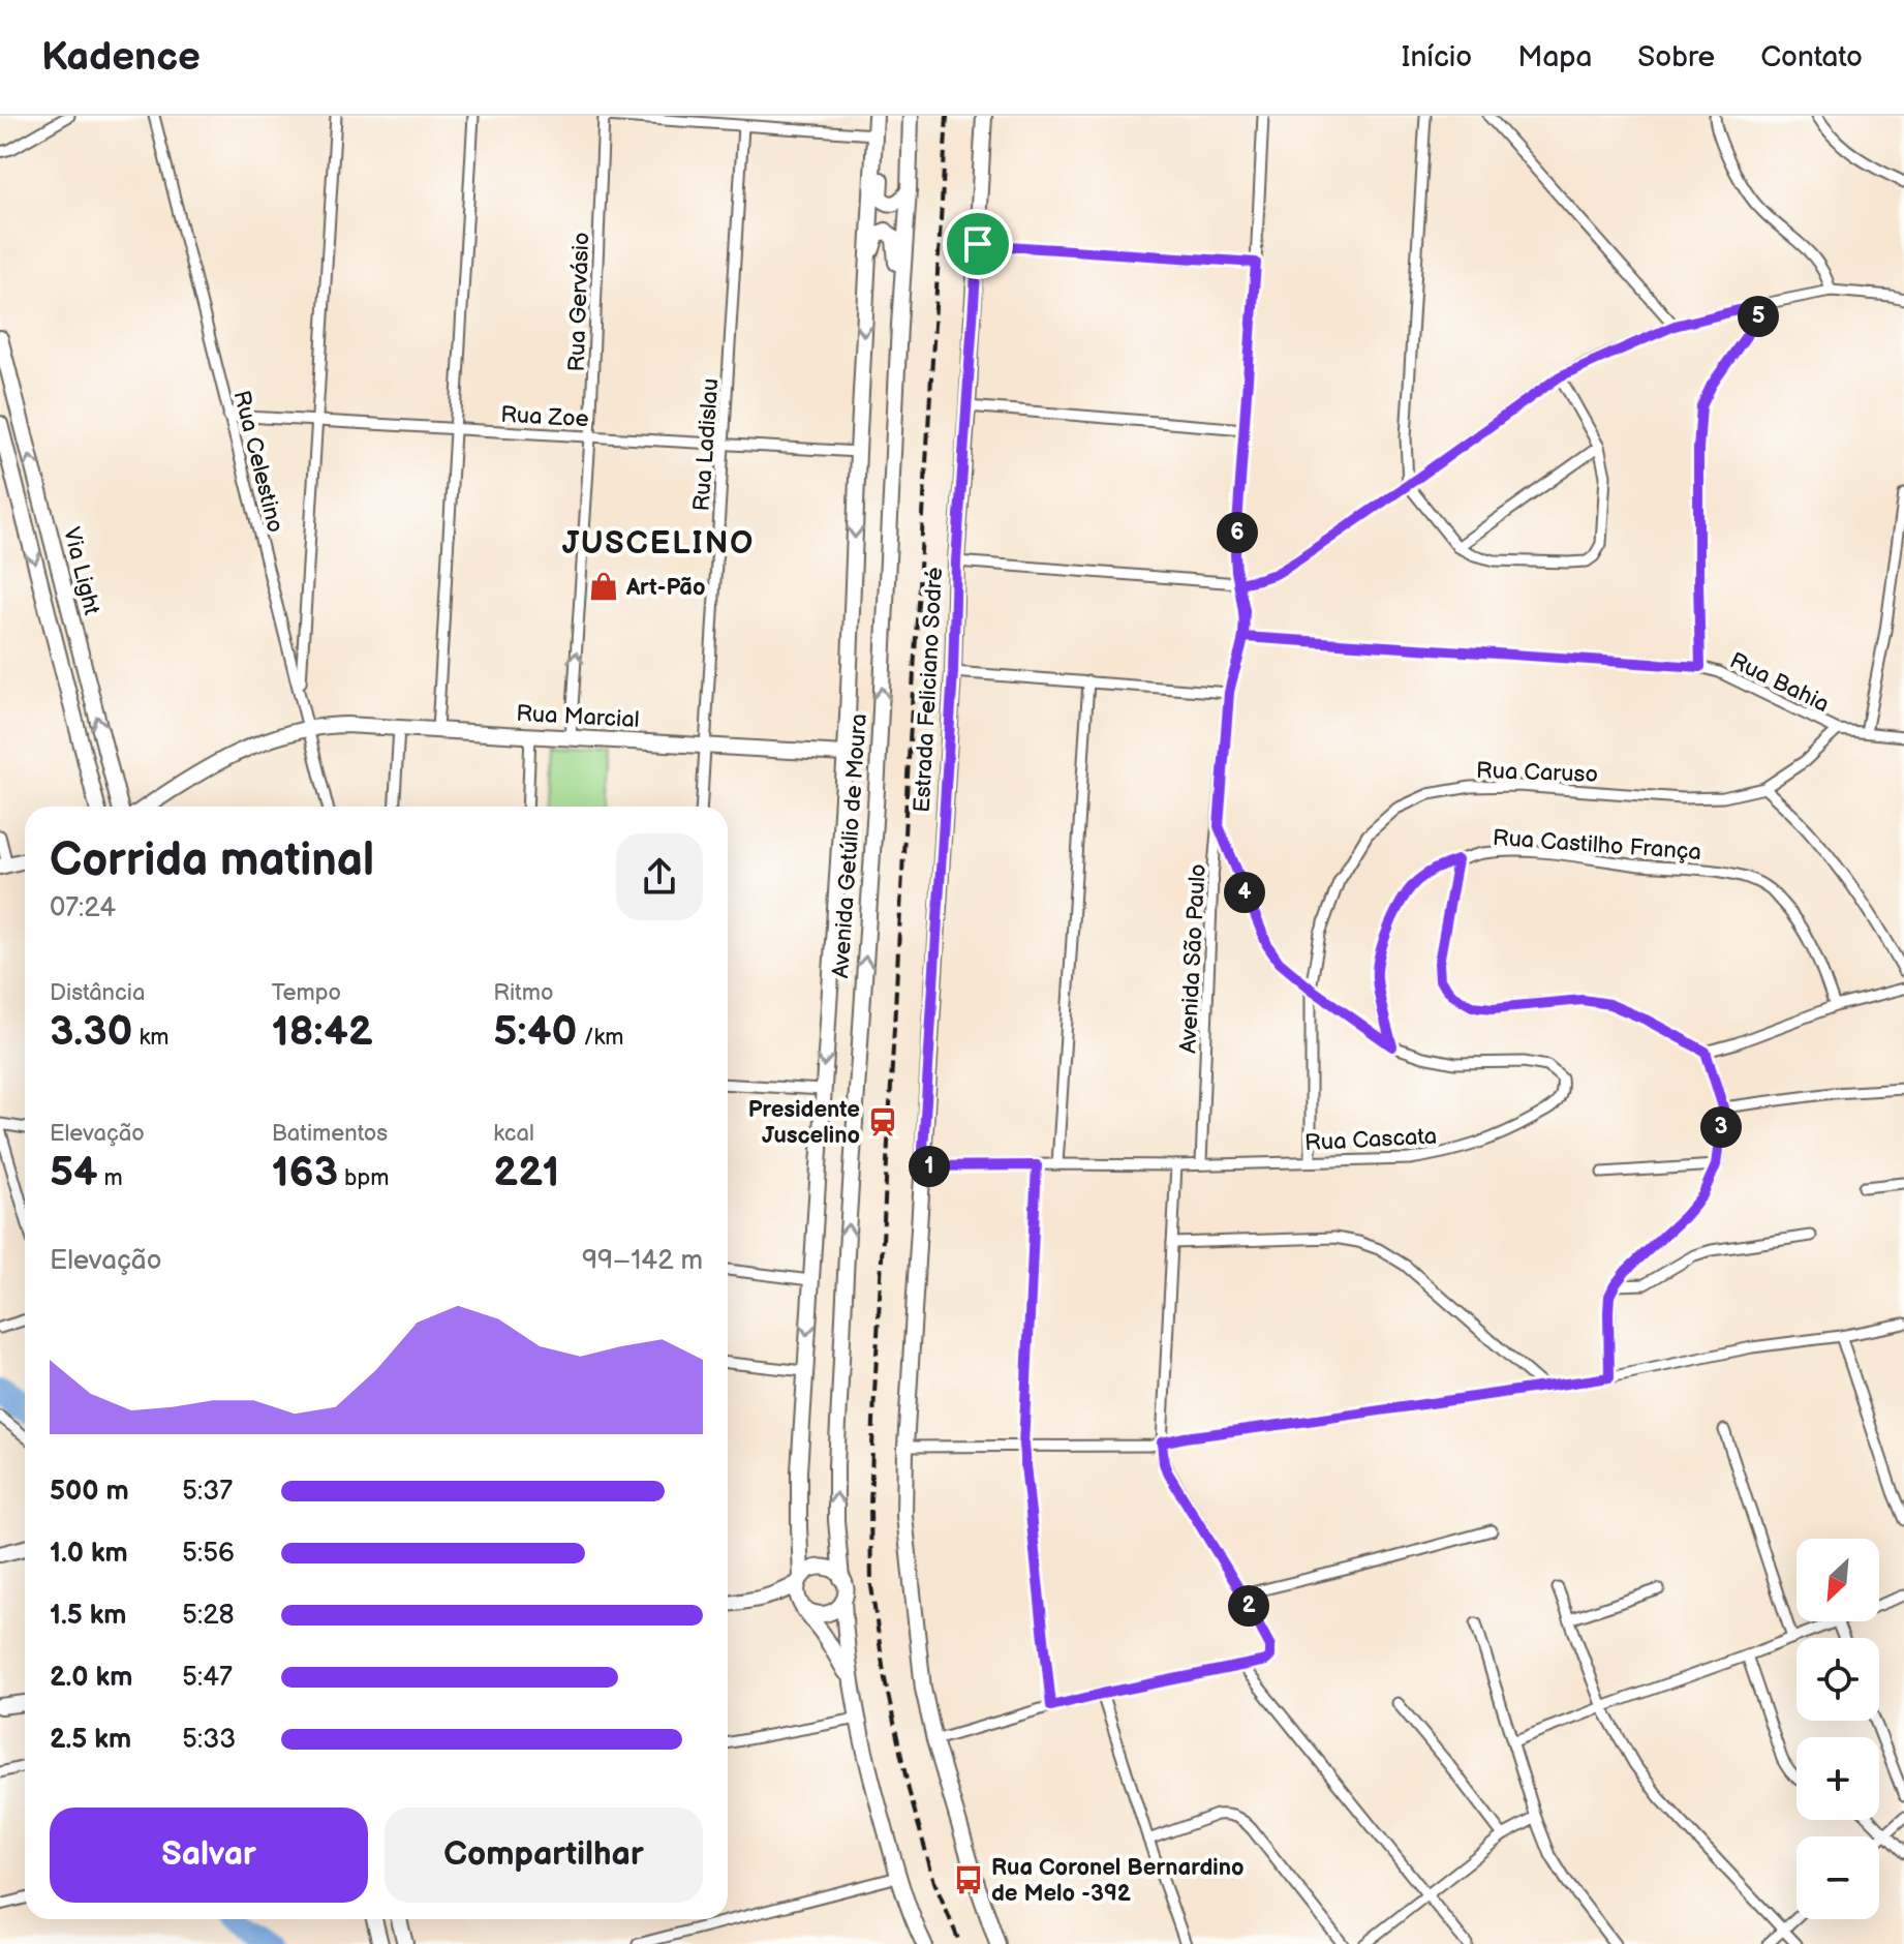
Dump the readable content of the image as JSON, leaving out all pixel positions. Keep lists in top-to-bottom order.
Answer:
{
  "streets": {
    "main road": [
      "Via Light",
      "Estrada Feliciano Sodré",
      "Rua Marcial",
      "Avenida Getúlio de Moura"
    ],
    "street": [
      "Rua Gervásio",
      "Rua Zoe",
      "Rua Ladislau",
      "Rua Celestino",
      "Rua Bahia",
      "Rua Caruso",
      "Rua Castilho França",
      "Avenida São Paulo",
      "Rua Cascata"
    ]
  },
  "crossings": [
    ["Rua Gervásio", "Rua Zoe"],
    ["Rua Gervásio", "Rua Marcial"],
    ["Rua Zoe", "Rua Ladislau"],
    ["Rua Zoe", "Rua Celestino"],
    ["Rua Zoe", "Avenida Getúlio de Moura"],
    ["Rua Ladislau", "Rua Marcial"],
    ["Rua Celestino", "Rua Marcial"],
    ["Rua Bahia", "Rua Caruso"],
    ["Rua Bahia", "Avenida São Paulo"],
    ["Estrada Feliciano Sodré", "Rua Cascata"],
    ["Rua Marcial", "Avenida Getúlio de Moura"],
    ["Rua Caruso", "Rua Cascata"],
    ["Rua Castilho França", "Rua Cascata"],
    ["Avenida São Paulo", "Rua Cascata"]
  ],
  "one_way": ["Rua Gervásio"],
  "districts": ["JUSCELINO"],
  "places": {
    "shop": ["Art-Pão"],
    "station": ["Presidente Juscelino"],
    "bus stop": ["Rua Coronel Bernardino de Melo -392"]
  },
  "north": "bottom left",
  "page": {
    "header": "Kadence",
    "nav": [
      "Início",
      "Mapa",
      "Sobre",
      "Contato"
    ],
    "pins": [
      "5",
      "6",
      "4",
      "3",
      "1",
      "2"
    ],
    "heading": ["Corrida matinal", "07:24"],
    "stats": [
      ["Distância", "3.30 km"],
      ["Tempo", "18:42"],
      ["Ritmo", "5:40 /km"],
      ["Elevação", "54 m"],
      ["Batimentos", "163 bpm"],
      ["kcal", "221"]
    ],
    "chart": ["Elevação", "99–142 m"],
    "list": [
      {
        "name": "500 m",
        "note": "5:37"
      },
      {
        "name": "1.0 km",
        "note": "5:56"
      },
      {
        "name": "1.5 km",
        "note": "5:28"
      },
      {
        "name": "2.0 km",
        "note": "5:47"
      },
      {
        "name": "2.5 km",
        "note": "5:33"
      }
    ],
    "map_buttons": ["+", "−"],
    "buttons": ["Salvar", "Compartilhar"]
  }
}
